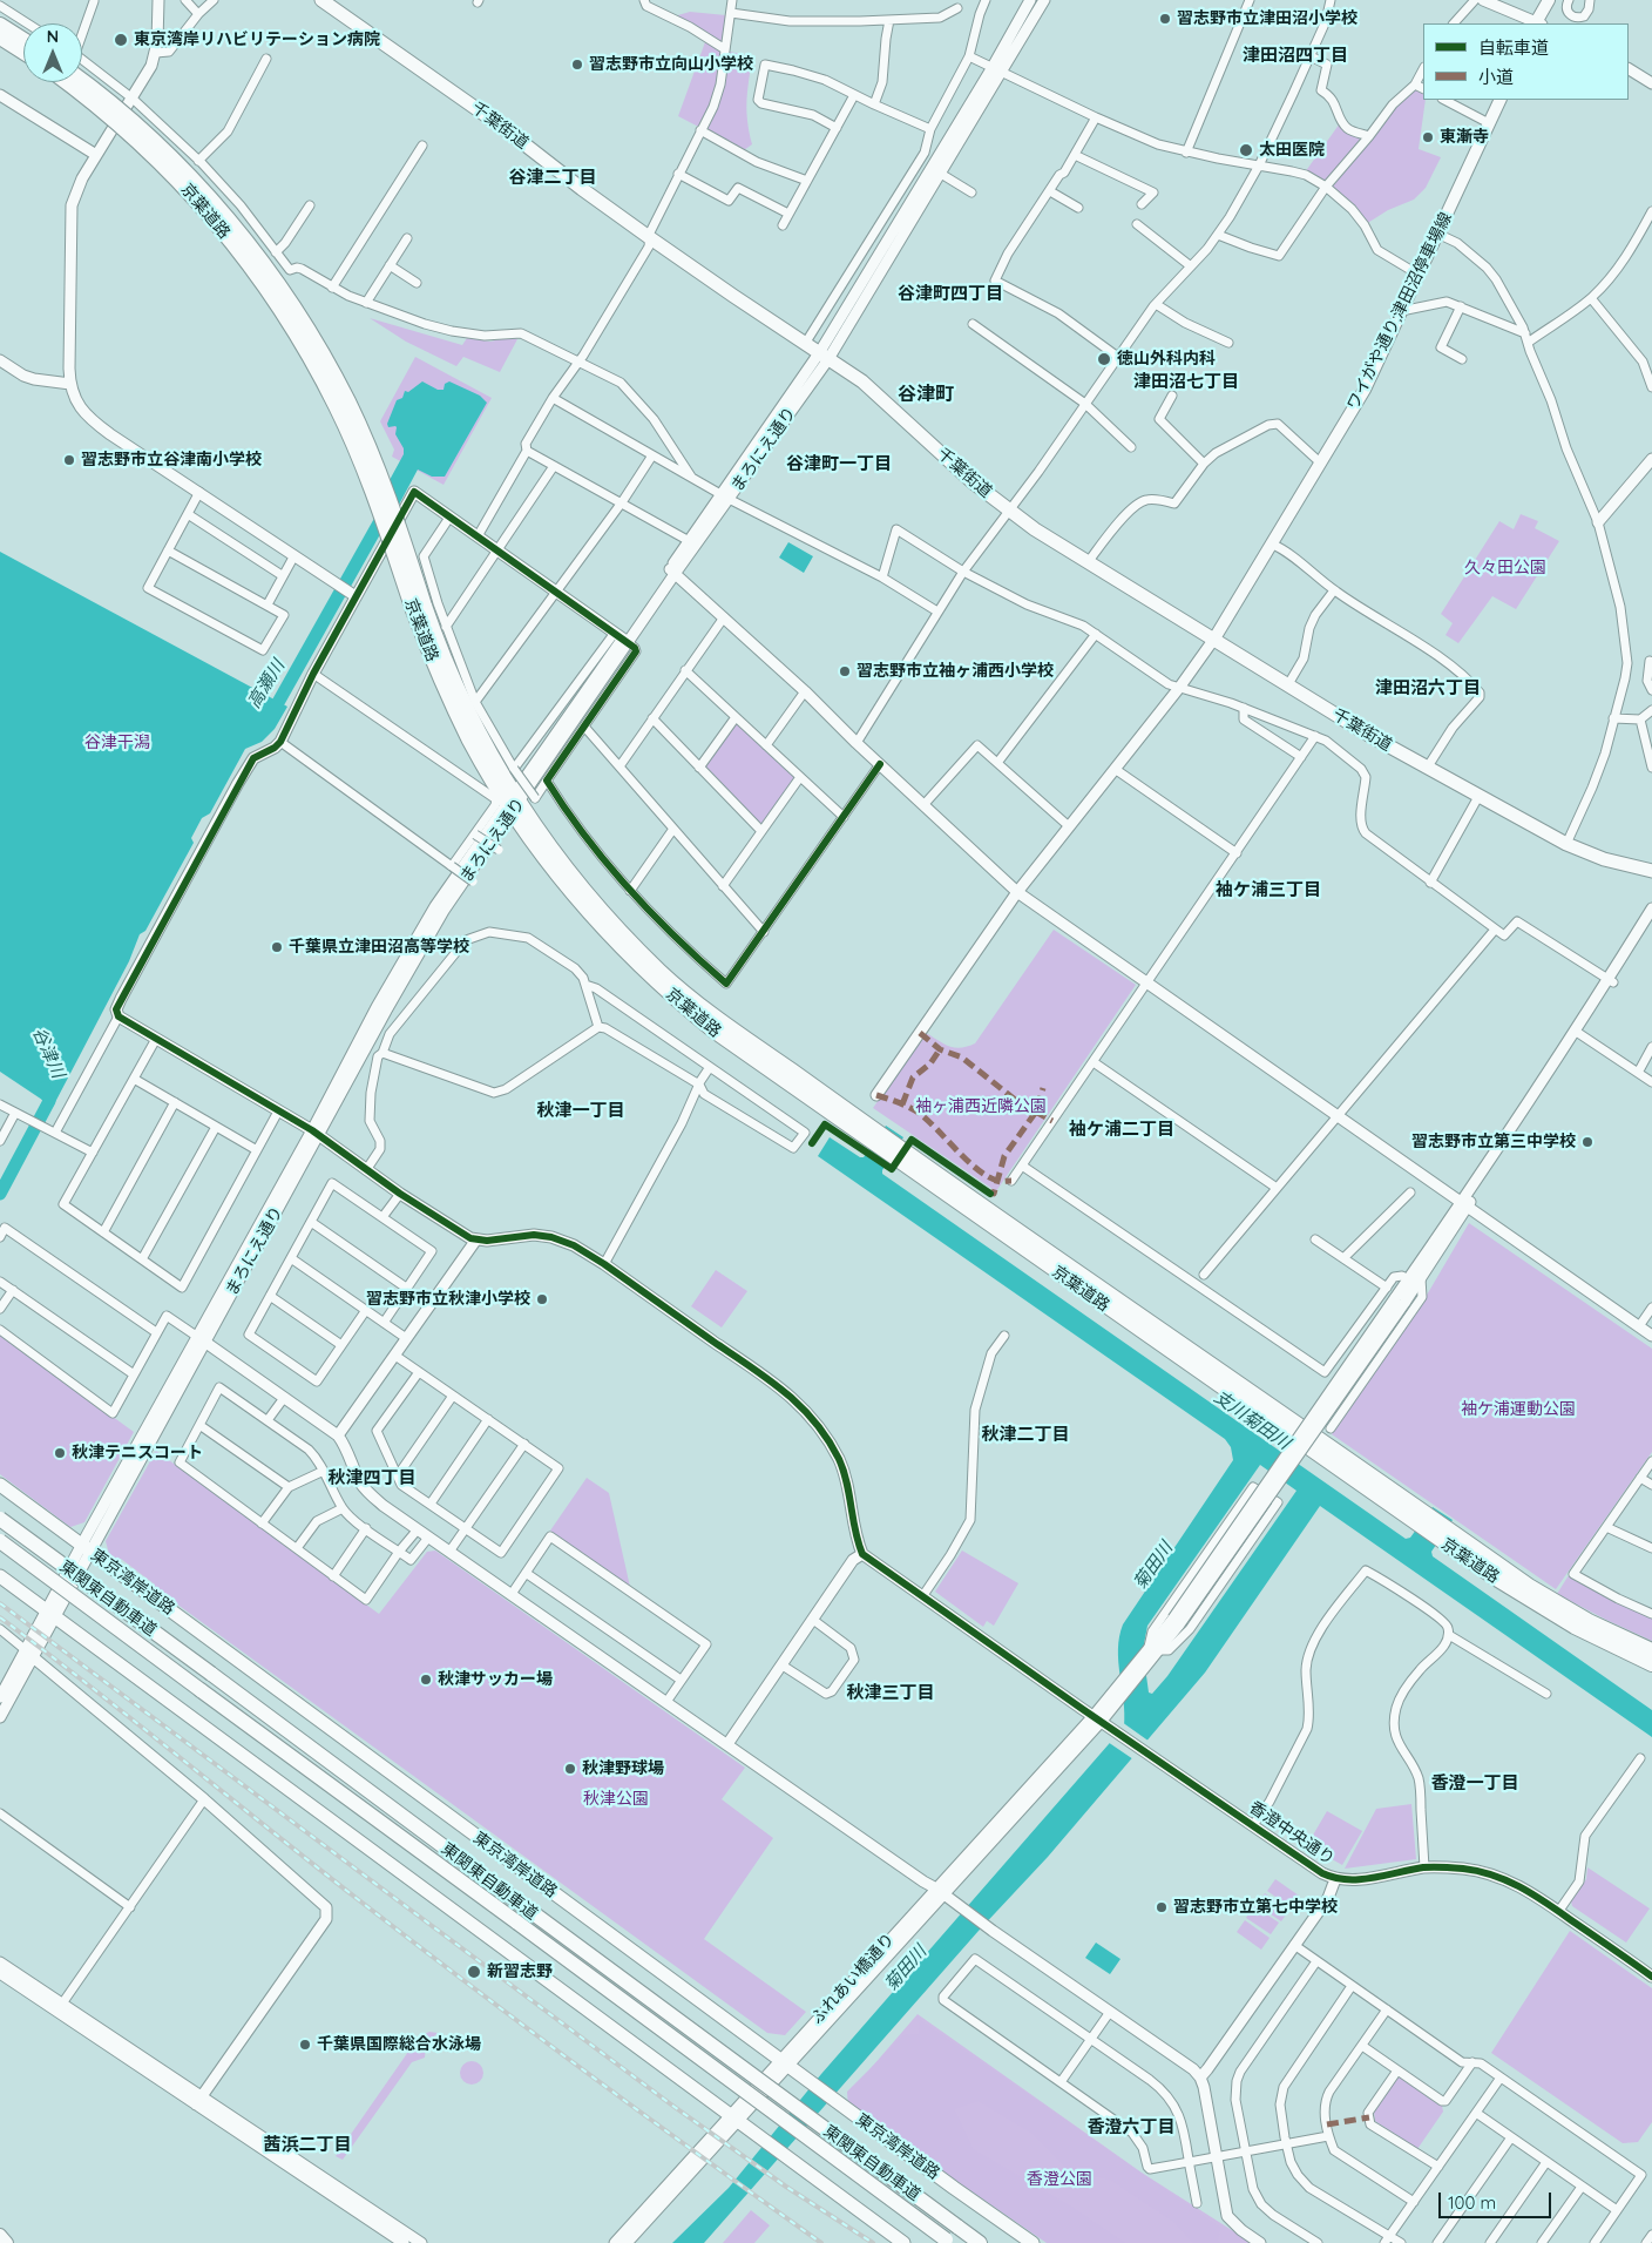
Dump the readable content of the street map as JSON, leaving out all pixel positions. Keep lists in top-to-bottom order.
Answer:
{
  "streets": {
    "highway": [
      "千葉街道",
      "京葉道路",
      "東京湾岸道路",
      "東関東自動車道"
    ],
    "main road": ["ワイがや通り;津田沼停車場線"],
    "street": ["まろにえ通り", "香澄中央通り", "ふれあい橋通り"]
  },
  "crossings": [
    ["千葉街道", "ワイがや通り;津田沼停車場線"],
    ["千葉街道", "まろにえ通り"],
    ["京葉道路", "まろにえ通り"],
    ["まろにえ通り", "東京湾岸道路"],
    ["東京湾岸道路", "ふれあい橋通り"],
    ["香澄中央通り", "ふれあい橋通り"]
  ],
  "districts": [
    "津田沼四丁目",
    "谷津二丁目",
    "谷津町四丁目",
    "津田沼七丁目",
    "谷津町",
    "谷津町一丁目",
    "津田沼六丁目",
    "袖ケ浦三丁目",
    "秋津一丁目",
    "袖ケ浦二丁目",
    "秋津二丁目",
    "秋津四丁目",
    "秋津三丁目",
    "香澄一丁目",
    "香澄六丁目",
    "茜浜二丁目"
  ],
  "water": [
    "高瀬川",
    "谷津川",
    "支川菊田川",
    "菊田川"
  ],
  "parks": [
    "久々田公園",
    "谷津干潟",
    "袖ヶ浦西近隣公園",
    "袖ケ浦運動公園",
    "秋津公園",
    "香澄公園"
  ],
  "places": [
    "習志野市立津田沼小学校",
    "東京湾岸リハビリテーション病院",
    "習志野市立向山小学校",
    "東漸寺",
    "太田医院",
    "徳山外科内科",
    "習志野市立谷津南小学校",
    "習志野市立袖ヶ浦西小学校",
    "千葉県立津田沼高等学校",
    "習志野市立第三中学校",
    "習志野市立秋津小学校",
    "秋津テニスコート",
    "秋津サッカー場",
    "秋津野球場",
    "習志野市立第七中学校",
    "新習志野",
    "千葉県国際総合水泳場"
  ],
  "legend": ["自転車道", "小道"],
  "scale_bar": "100 m",
  "north": "top"
}
